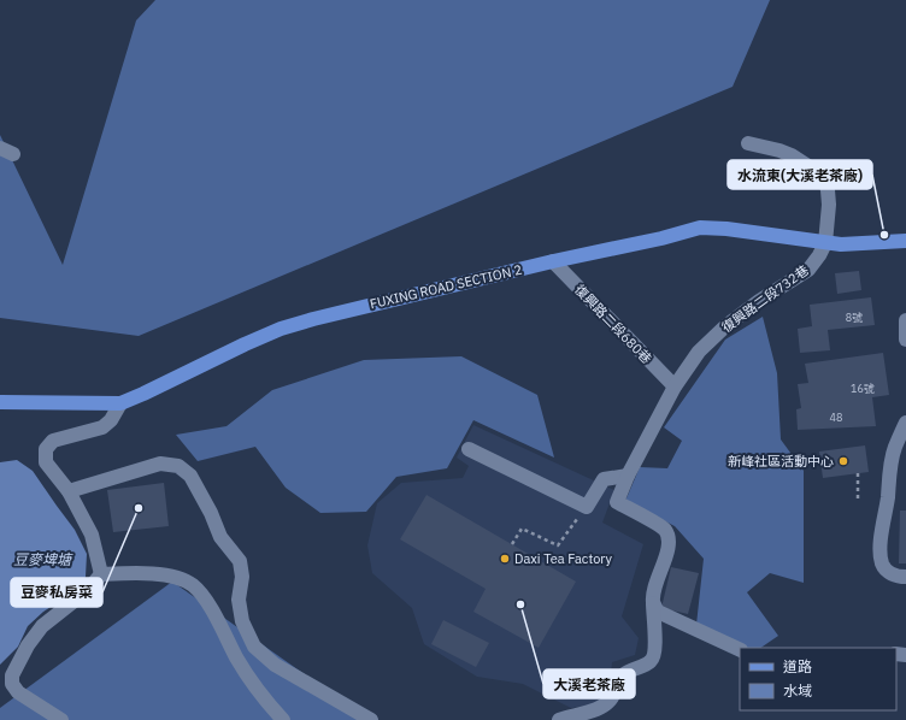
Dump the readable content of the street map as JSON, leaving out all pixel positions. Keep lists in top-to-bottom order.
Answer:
{
  "streets": {
    "main road": ["FUXING ROAD SECTION 2"],
    "lane": ["復興路二段732巷", "復興路二段680巷"]
  },
  "crossings": [
    ["FUXING ROAD SECTION 2", "復興路二段732巷"],
    ["FUXING ROAD SECTION 2", "復興路二段680巷"],
    ["復興路二段732巷", "復興路二段680巷"]
  ],
  "water": ["豆麥埤塘"],
  "places": [
    "水流東(大溪老茶廠)",
    "新峰社區活動中心",
    "豆麥私房菜",
    "Daxi Tea Factory",
    "大溪老茶廠"
  ],
  "house_numbers": ["8號", "16號", "48"],
  "legend": ["道路", "水域"]
}
